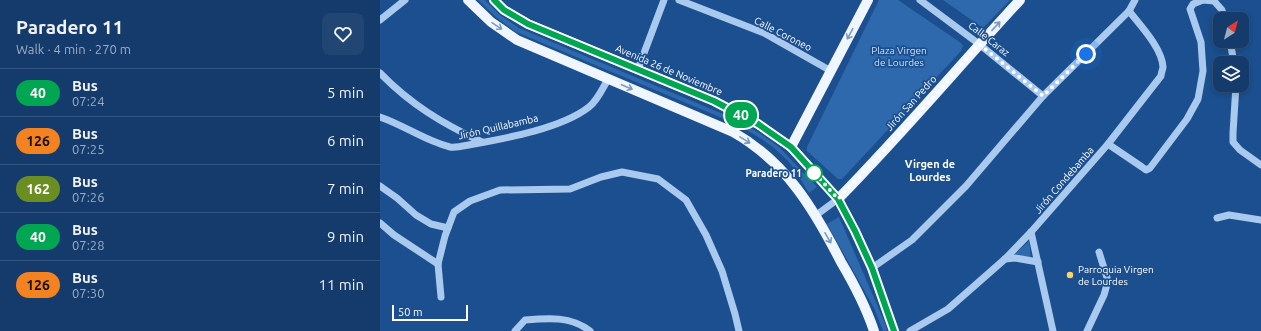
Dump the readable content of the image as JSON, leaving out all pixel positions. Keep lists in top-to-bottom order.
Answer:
{
  "streets": {
    "main road": ["Avenida 26 de Noviembre", "Jirón San Pedro"],
    "street": [
      "Calle Coroneo",
      "Calle Caraz",
      "Jirón Quillabamba",
      "Jirón Condebamba"
    ]
  },
  "crossings": [
    ["Calle Caraz", "Jirón San Pedro"],
    ["Avenida 26 de Noviembre", "Jirón San Pedro"]
  ],
  "districts": ["Virgen de Lourdes"],
  "parks": ["Plaza Virgen de Lourdes"],
  "places": ["Paradero 11", "Parroquia Virgen de Lourdes"],
  "lines": ["bus line 40"],
  "scale_bar": "50 m",
  "north": "top right",
  "page": {
    "heading": ["Paradero 11", "Walk · 4 min · 270 m"],
    "on_map": "40",
    "list": [
      {
        "mark": "40",
        "name": "Bus",
        "note": "07:24",
        "value": "5 min"
      },
      {
        "mark": "126",
        "name": "Bus",
        "note": "07:25",
        "value": "6 min"
      },
      {
        "mark": "162",
        "name": "Bus",
        "note": "07:26",
        "value": "7 min"
      },
      {
        "mark": "40",
        "name": "Bus",
        "note": "07:28",
        "value": "9 min"
      },
      {
        "mark": "126",
        "name": "Bus",
        "note": "07:30",
        "value": "11 min"
      }
    ],
    "scale": "50 m"
  }
}
